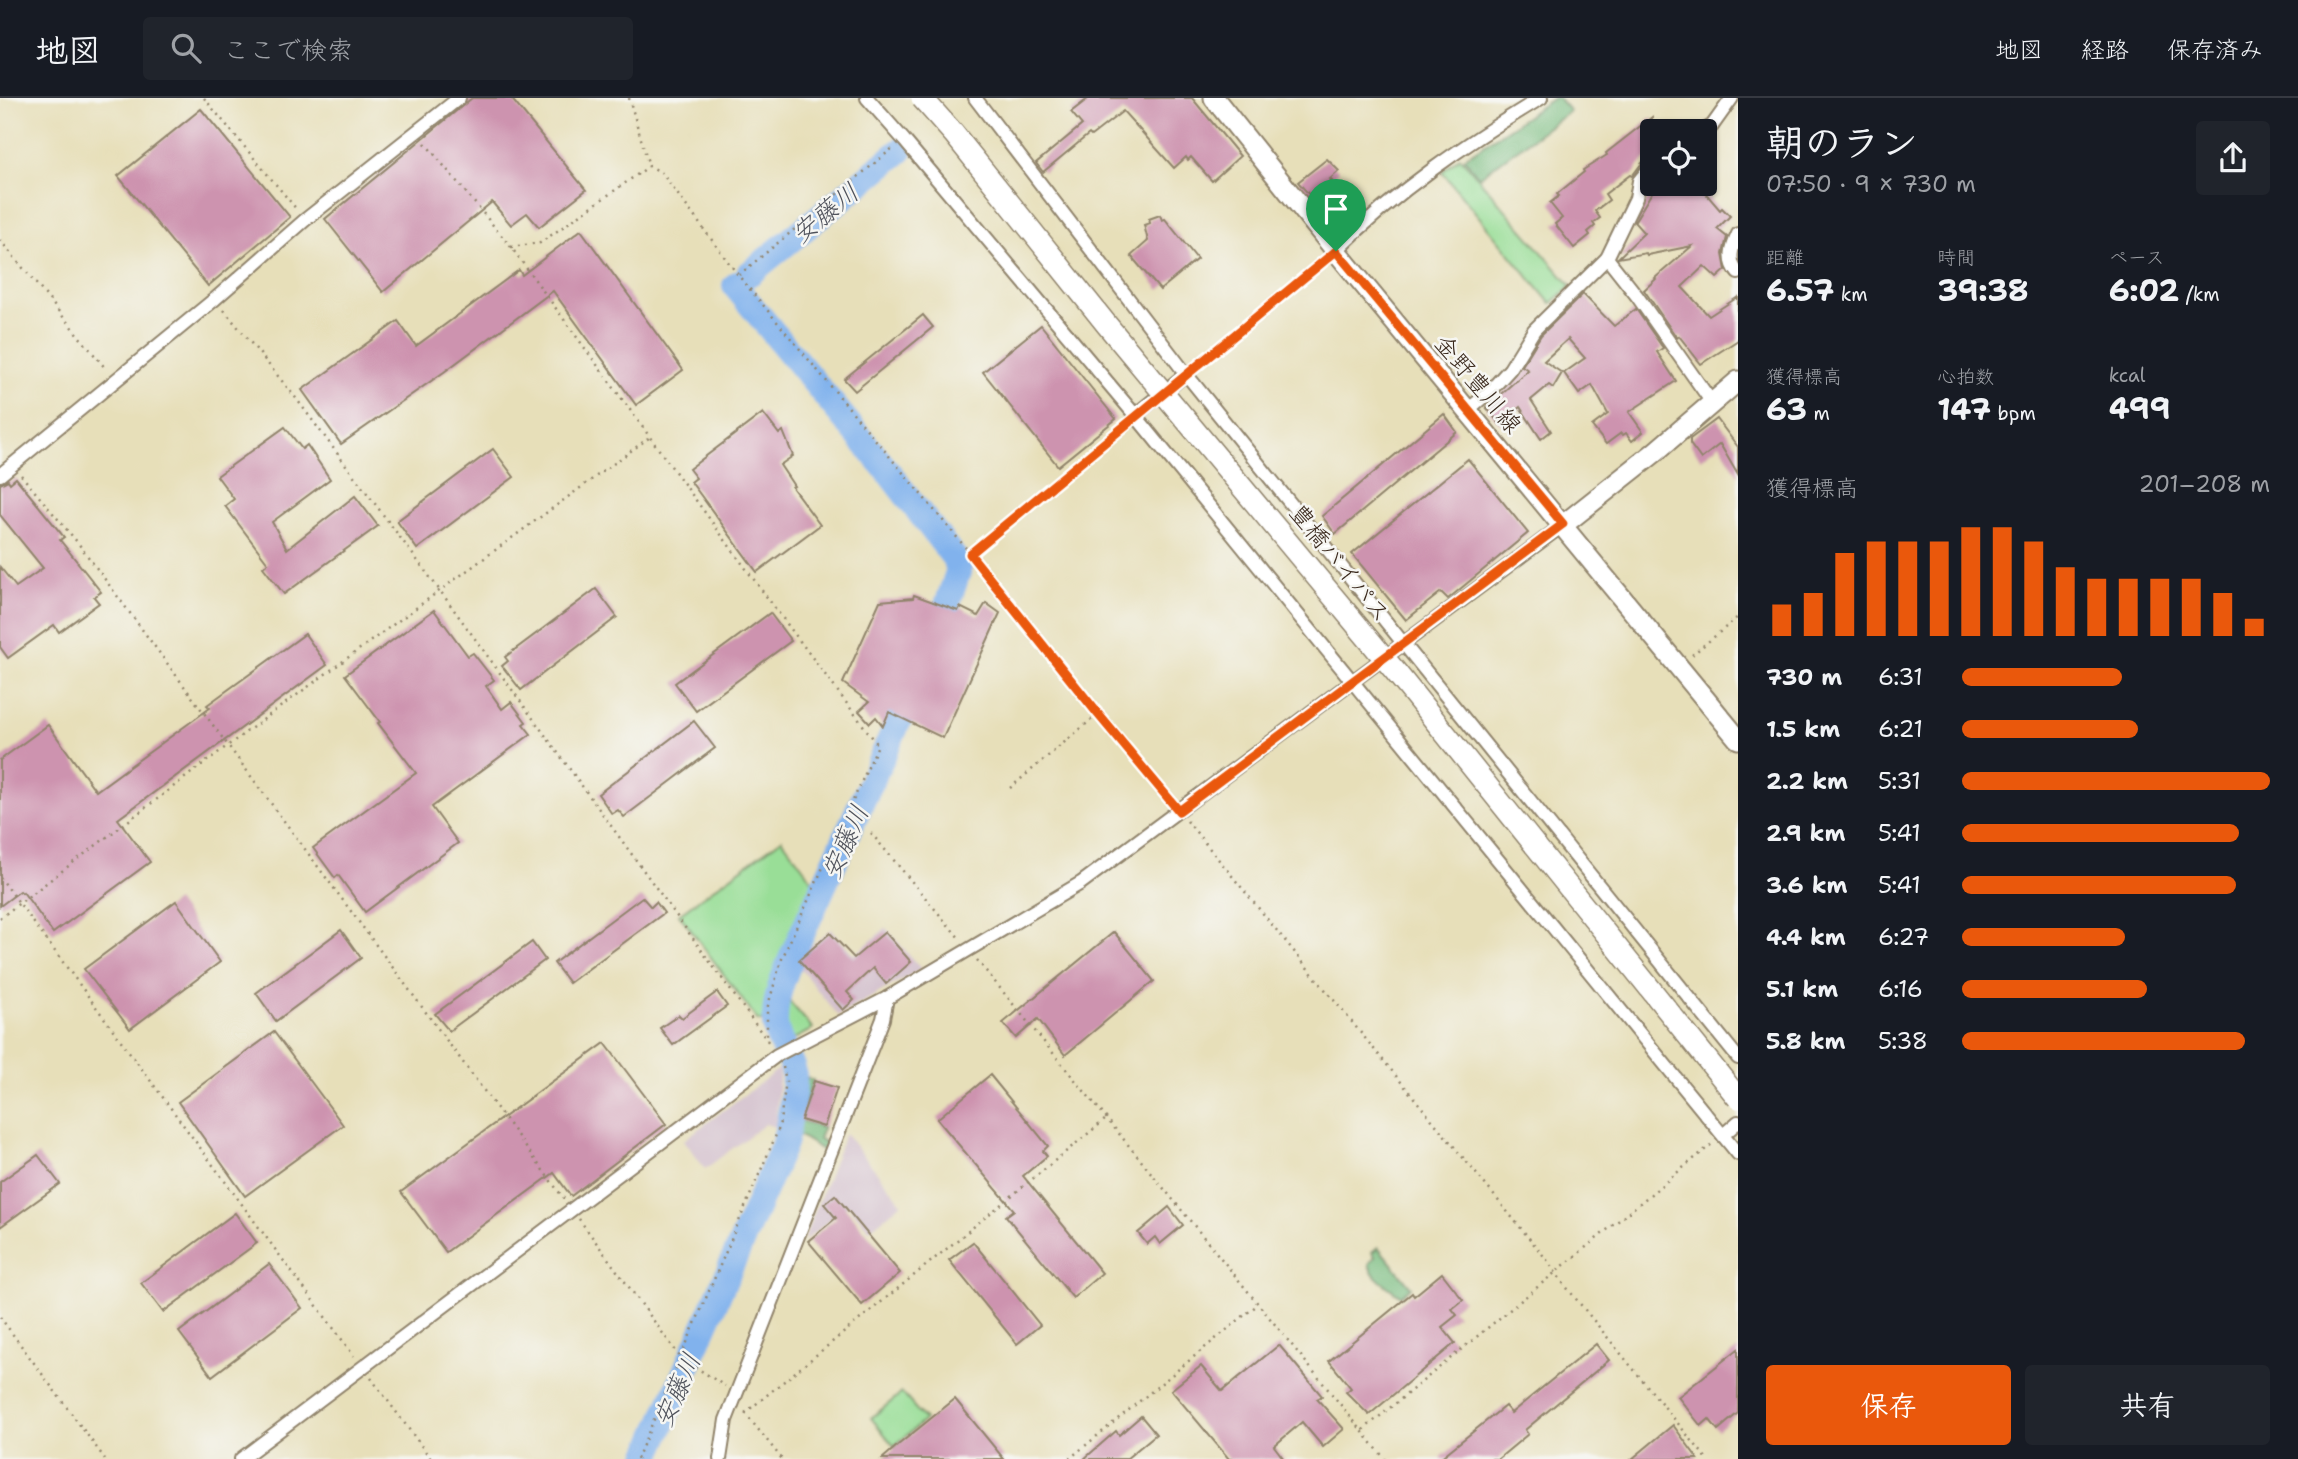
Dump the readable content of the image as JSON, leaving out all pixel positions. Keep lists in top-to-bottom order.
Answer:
{
  "streets": {
    "highway": ["豊橋バイパス"],
    "main road": ["金野豊川線"]
  },
  "water": ["安藤川"],
  "page": {
    "header": "地図",
    "search": "ここで検索",
    "nav": ["地図", "経路", "保存済み"],
    "heading": ["朝のラン", "07:50 · 9 × 730 m"],
    "stats": [
      ["距離", "6.57 km"],
      ["時間", "39:38"],
      ["ペース", "6:02 /km"],
      ["獲得標高", "63 m"],
      ["心拍数", "147 bpm"],
      ["kcal", "499"]
    ],
    "chart": ["獲得標高", "201–208 m"],
    "list": [
      {
        "name": "730 m",
        "note": "6:31"
      },
      {
        "name": "1.5 km",
        "note": "6:21"
      },
      {
        "name": "2.2 km",
        "note": "5:31"
      },
      {
        "name": "2.9 km",
        "note": "5:41"
      },
      {
        "name": "3.6 km",
        "note": "5:41"
      },
      {
        "name": "4.4 km",
        "note": "6:27"
      },
      {
        "name": "5.1 km",
        "note": "6:16"
      },
      {
        "name": "5.8 km",
        "note": "5:38"
      }
    ],
    "buttons": ["保存", "共有"]
  }
}
